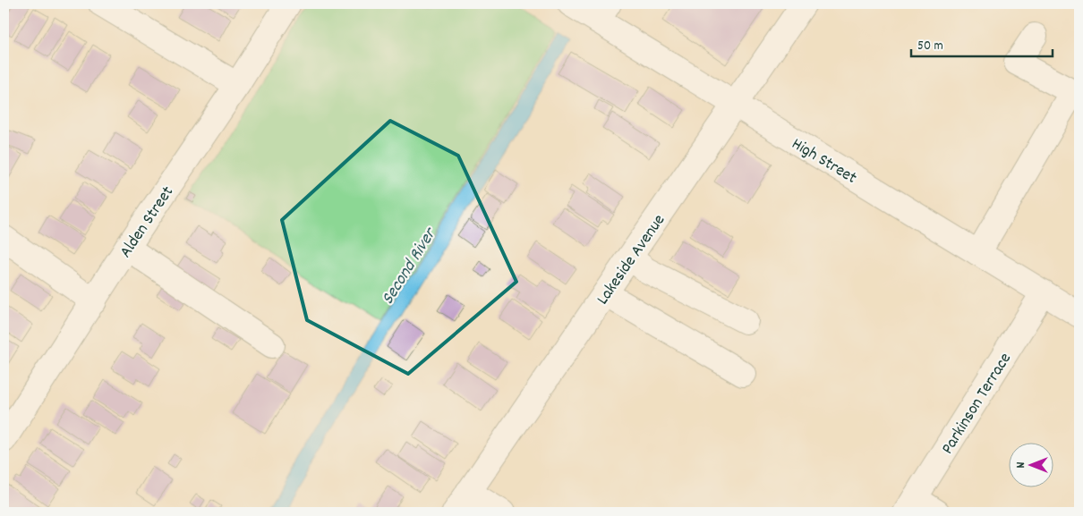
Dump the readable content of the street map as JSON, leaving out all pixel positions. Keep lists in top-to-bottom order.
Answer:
{
  "streets": {
    "street": [
      "High Street",
      "Alden Street",
      "Lakeside Avenue",
      "Parkinson Terrace"
    ]
  },
  "crossings": [
    ["High Street", "Lakeside Avenue"],
    ["High Street", "Parkinson Terrace"]
  ],
  "water": ["Second River"],
  "scale_bar": "50 m",
  "north": "left"
}
